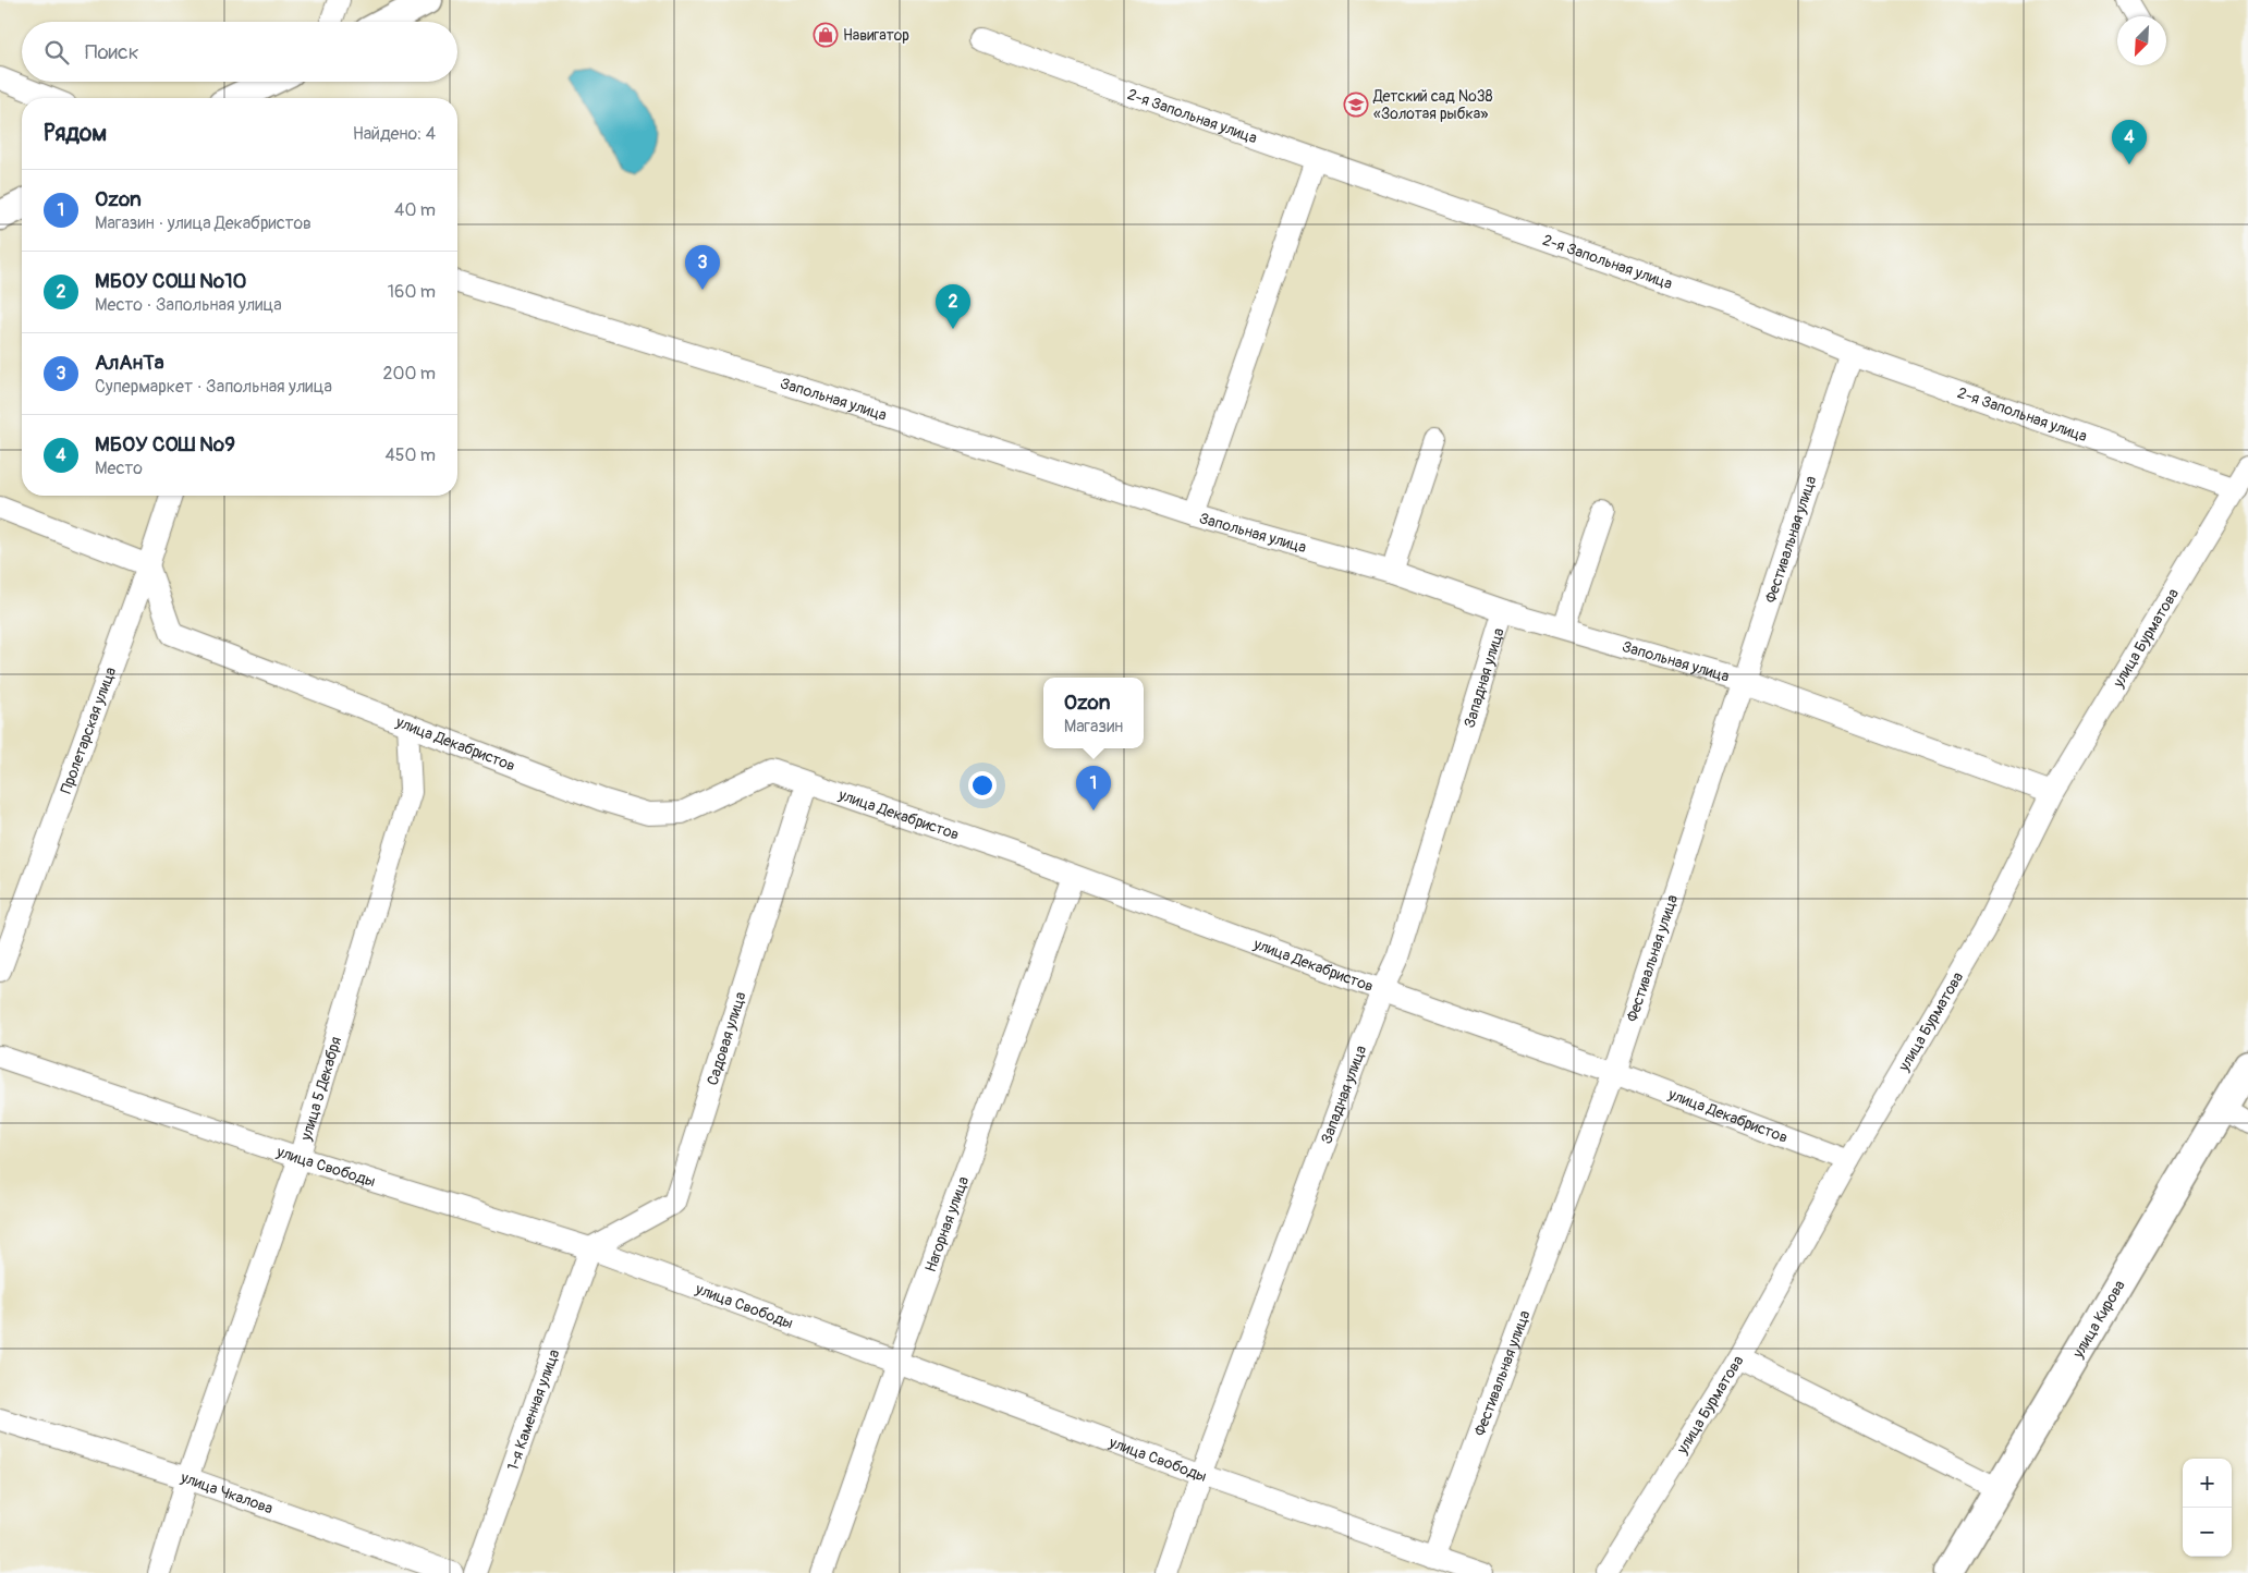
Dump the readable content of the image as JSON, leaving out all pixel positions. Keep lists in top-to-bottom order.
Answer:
{
  "streets": {
    "main road": ["улица Кирова"],
    "street": [
      "2-я Запольная улица",
      "Запольная улица",
      "Фестивальная улица",
      "улица Бурматова",
      "Западная улица",
      "Пролетарская улица",
      "улица Декабристов",
      "Садовая улица",
      "улица 5 Декабря",
      "улица Свободы",
      "Нагорная улица",
      "1-я Каменная улица",
      "улица Чкалова"
    ]
  },
  "crossings": [
    ["2-я Запольная улица", "Фестивальная улица"],
    ["2-я Запольная улица", "улица Бурматова"],
    ["Запольная улица", "Фестивальная улица"],
    ["Запольная улица", "улица Бурматова"],
    ["Запольная улица", "Западная улица"],
    ["Фестивальная улица", "улица Декабристов"],
    ["Фестивальная улица", "улица Свободы"],
    ["улица Бурматова", "улица Декабристов"],
    ["Западная улица", "улица Декабристов"],
    ["Западная улица", "улица Свободы"],
    ["Пролетарская улица", "улица Декабристов"],
    ["улица Декабристов", "Садовая улица"],
    ["улица Декабристов", "улица 5 Декабря"],
    ["улица Декабристов", "Нагорная улица"],
    ["Садовая улица", "улица Свободы"],
    ["Садовая улица", "1-я Каменная улица"],
    ["улица 5 Декабря", "улица Свободы"],
    ["улица 5 Декабря", "улица Чкалова"],
    ["улица Свободы", "Нагорная улица"],
    ["улица Свободы", "1-я Каменная улица"]
  ],
  "places": {
    "shop": ["Навигатор"],
    "school or university": ["Детский сад №38 «Золотая рыбка»"]
  },
  "north": "bottom left",
  "page": {
    "search": "Поиск",
    "heading": ["Рядом", "Найдено: 4"],
    "pins": [
      "4",
      "3",
      "2",
      "1"
    ],
    "list": [
      {
        "mark": "1",
        "name": "Ozon",
        "note": "Магазин · улица Декабристов",
        "value": "40 m"
      },
      {
        "mark": "2",
        "name": "МБОУ СОШ №10",
        "note": "Место · Запольная улица",
        "value": "160 m"
      },
      {
        "mark": "3",
        "name": "АлАнТа",
        "note": "Супермаркет · Запольная улица",
        "value": "200 m"
      },
      {
        "mark": "4",
        "name": "МБОУ СОШ №9",
        "note": "Место",
        "value": "450 m"
      }
    ],
    "popup": ["Ozon", "Магазин"],
    "map_buttons": ["+", "−"]
  }
}
